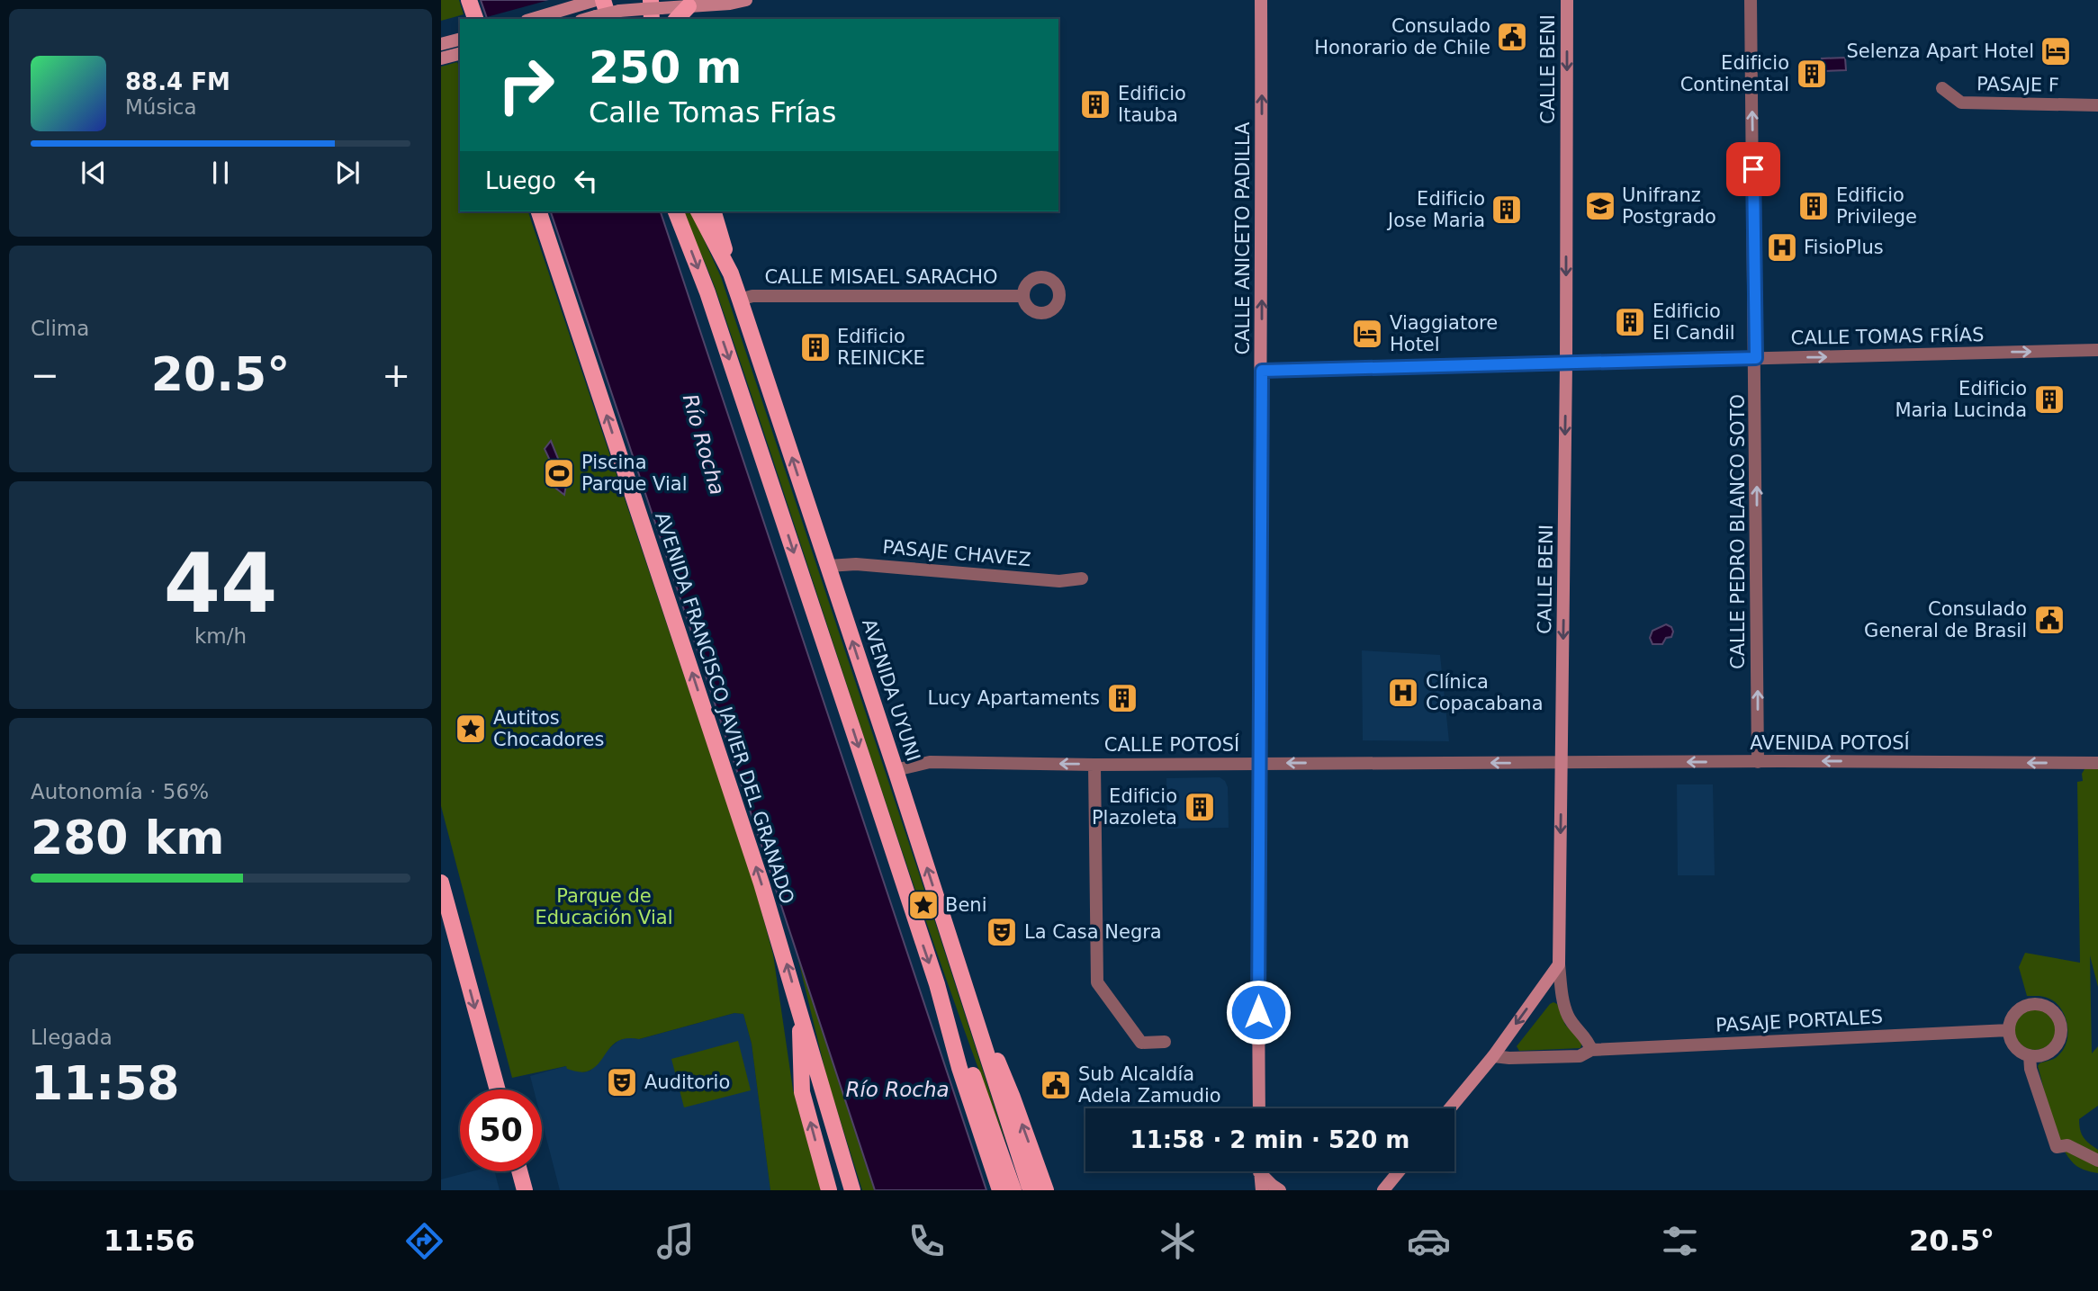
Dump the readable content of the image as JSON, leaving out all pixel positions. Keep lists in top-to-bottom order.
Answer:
{
  "streets": {
    "main road": [
      "CALLE BENI",
      "CALLE ANICETO PADILLA",
      "AVENIDA UYUNI",
      "AVENIDA FRANCISCO JAVIER DEL GRANADO"
    ],
    "street": [
      "PASAJE F",
      "CALLE MISAEL SARACHO",
      "CALLE TOMAS FRÍAS",
      "CALLE PEDRO BLANCO SOTO",
      "PASAJE CHAVEZ",
      "AVENIDA POTOSÍ",
      "CALLE POTOSÍ",
      "PASAJE PORTALES"
    ]
  },
  "crossings": [
    ["CALLE BENI", "CALLE TOMAS FRÍAS"],
    ["CALLE BENI", "AVENIDA POTOSÍ"],
    ["CALLE BENI", "CALLE POTOSÍ"],
    ["CALLE ANICETO PADILLA", "CALLE TOMAS FRÍAS"],
    ["CALLE ANICETO PADILLA", "CALLE POTOSÍ"],
    ["CALLE MISAEL SARACHO", "AVENIDA UYUNI"],
    ["CALLE TOMAS FRÍAS", "CALLE PEDRO BLANCO SOTO"],
    ["CALLE PEDRO BLANCO SOTO", "AVENIDA POTOSÍ"],
    ["PASAJE CHAVEZ", "AVENIDA UYUNI"],
    ["AVENIDA UYUNI", "CALLE POTOSÍ"],
    ["AVENIDA POTOSÍ", "CALLE POTOSÍ"]
  ],
  "one_way": [
    "CALLE BENI",
    "CALLE TOMAS FRÍAS",
    "CALLE PEDRO BLANCO SOTO",
    "AVENIDA POTOSÍ",
    "CALLE POTOSÍ"
  ],
  "water": ["Río Rocha"],
  "parks": ["Parque de Educación Vial"],
  "places": {
    "public building": ["Consulado Honorario de Chile", "Consulado General de Brasil", "Sub Alcaldía Adela Zamudio"],
    "hotel": ["Selenza Apart Hotel", "Viaggiatore Hotel"],
    "building": [
      "Edificio Continental",
      "Edificio Itauba",
      "Edificio Privilege",
      "Edificio Jose Maria",
      "Edificio El Candil",
      "Edificio REINICKE",
      "Edificio Maria Lucinda",
      "Lucy Apartaments",
      "Edificio Plazoleta"
    ],
    "school or university": ["Unifranz Postgrado"],
    "hospital": ["FisioPlus", "Clínica Copacabana"],
    "sports": ["Piscina Parque Vial"],
    "place": ["Autitos Chocadores", "Beni"],
    "theatre": ["La Casa Negra", "Auditorio"]
  },
  "page": {
    "turn": ["250 m", "Calle Tomas Frías"],
    "song": ["88.4 FM", "Música"],
    "then": "Luego",
    "tile": [
      "Clima",
      ["44", "km/h"],
      ["Autonomía · 56%", "280 km"],
      ["Llegada", "11:58"]
    ],
    "heat": ["−", "20.5°", "+"],
    "limit": "50",
    "trip": "11:58 · 2 min · 520 m",
    "tabs": ["11:56", "20.5°"]
  }
}
